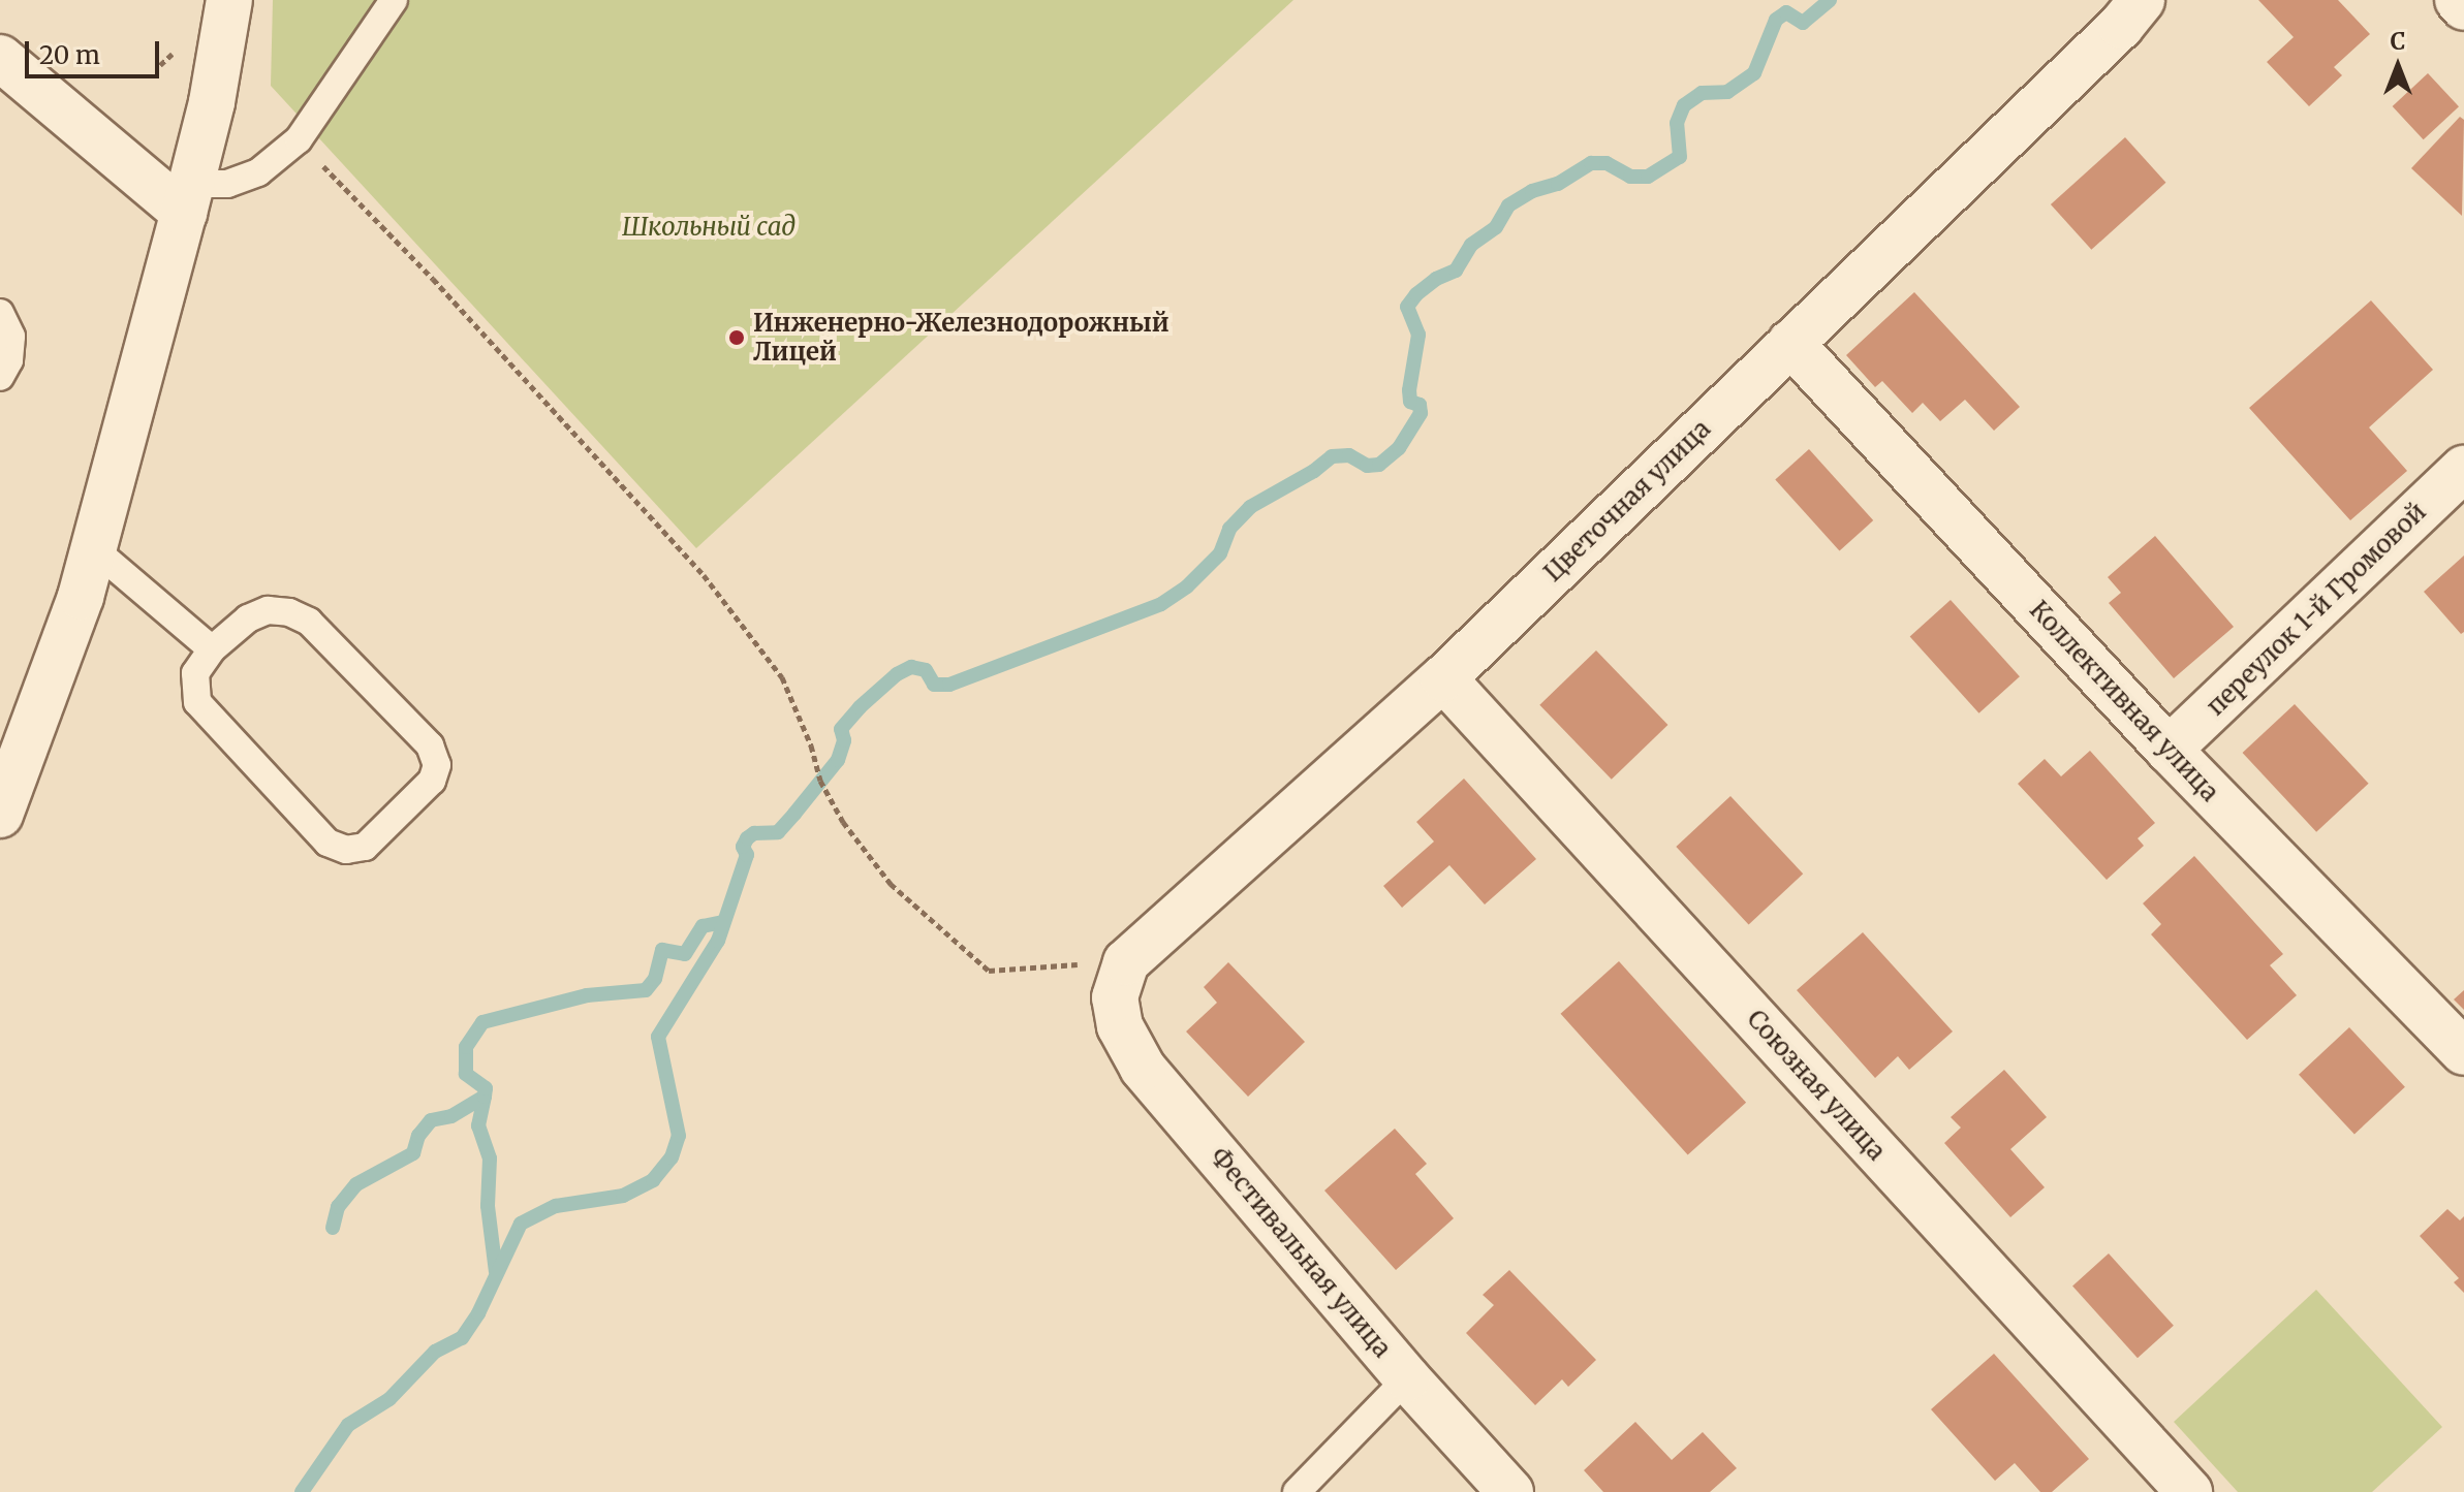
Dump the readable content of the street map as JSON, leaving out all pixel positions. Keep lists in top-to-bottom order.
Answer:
{
  "streets": {
    "street": [
      "Цветочная улица",
      "переулок 1-й Громовой",
      "Коллективная улица",
      "Союзная улица",
      "Фестивальная улица"
    ]
  },
  "crossings": [
    ["Цветочная улица", "Коллективная улица"],
    ["Цветочная улица", "Союзная улица"],
    ["Цветочная улица", "Фестивальная улица"],
    ["переулок 1-й Громовой", "Коллективная улица"]
  ],
  "parks": ["Школьный сад"],
  "places": ["Инженерно-Железнодорожный Лицей"],
  "scale_bar": "20 m",
  "north": "top"
}
